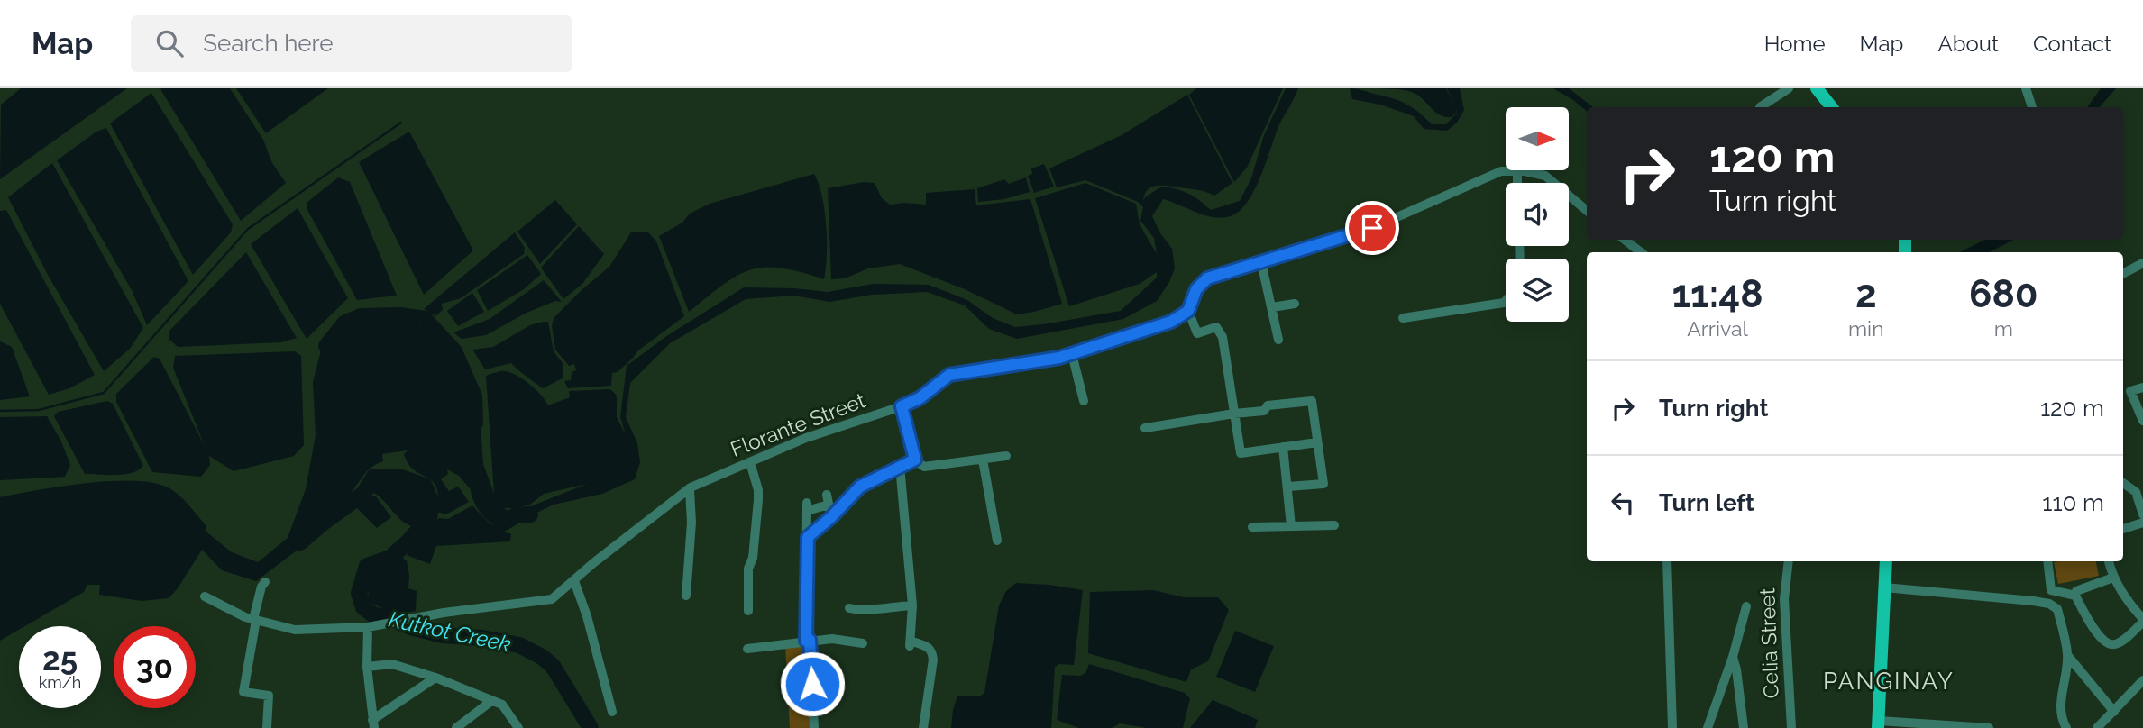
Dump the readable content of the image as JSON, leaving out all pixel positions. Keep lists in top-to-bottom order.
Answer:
{
  "streets": {
    "street": ["Florante Street", "Celia Street"]
  },
  "districts": ["PANGINAY"],
  "water": ["Kutkot Creek"],
  "north": "right",
  "page": {
    "header": "Map",
    "search": "Search here",
    "nav": [
      "Home",
      "Map",
      "About",
      "Contact"
    ],
    "turn": ["120 m", "Turn right"],
    "eta": [
      "11:48",
      "Arrival",
      "2",
      "min",
      "680",
      "m"
    ],
    "list": [
      {
        "name": "Turn right",
        "value": "120 m"
      },
      {
        "name": "Turn left",
        "value": "110 m"
      }
    ],
    "speed": "25 km/h",
    "limit": "30"
  }
}
